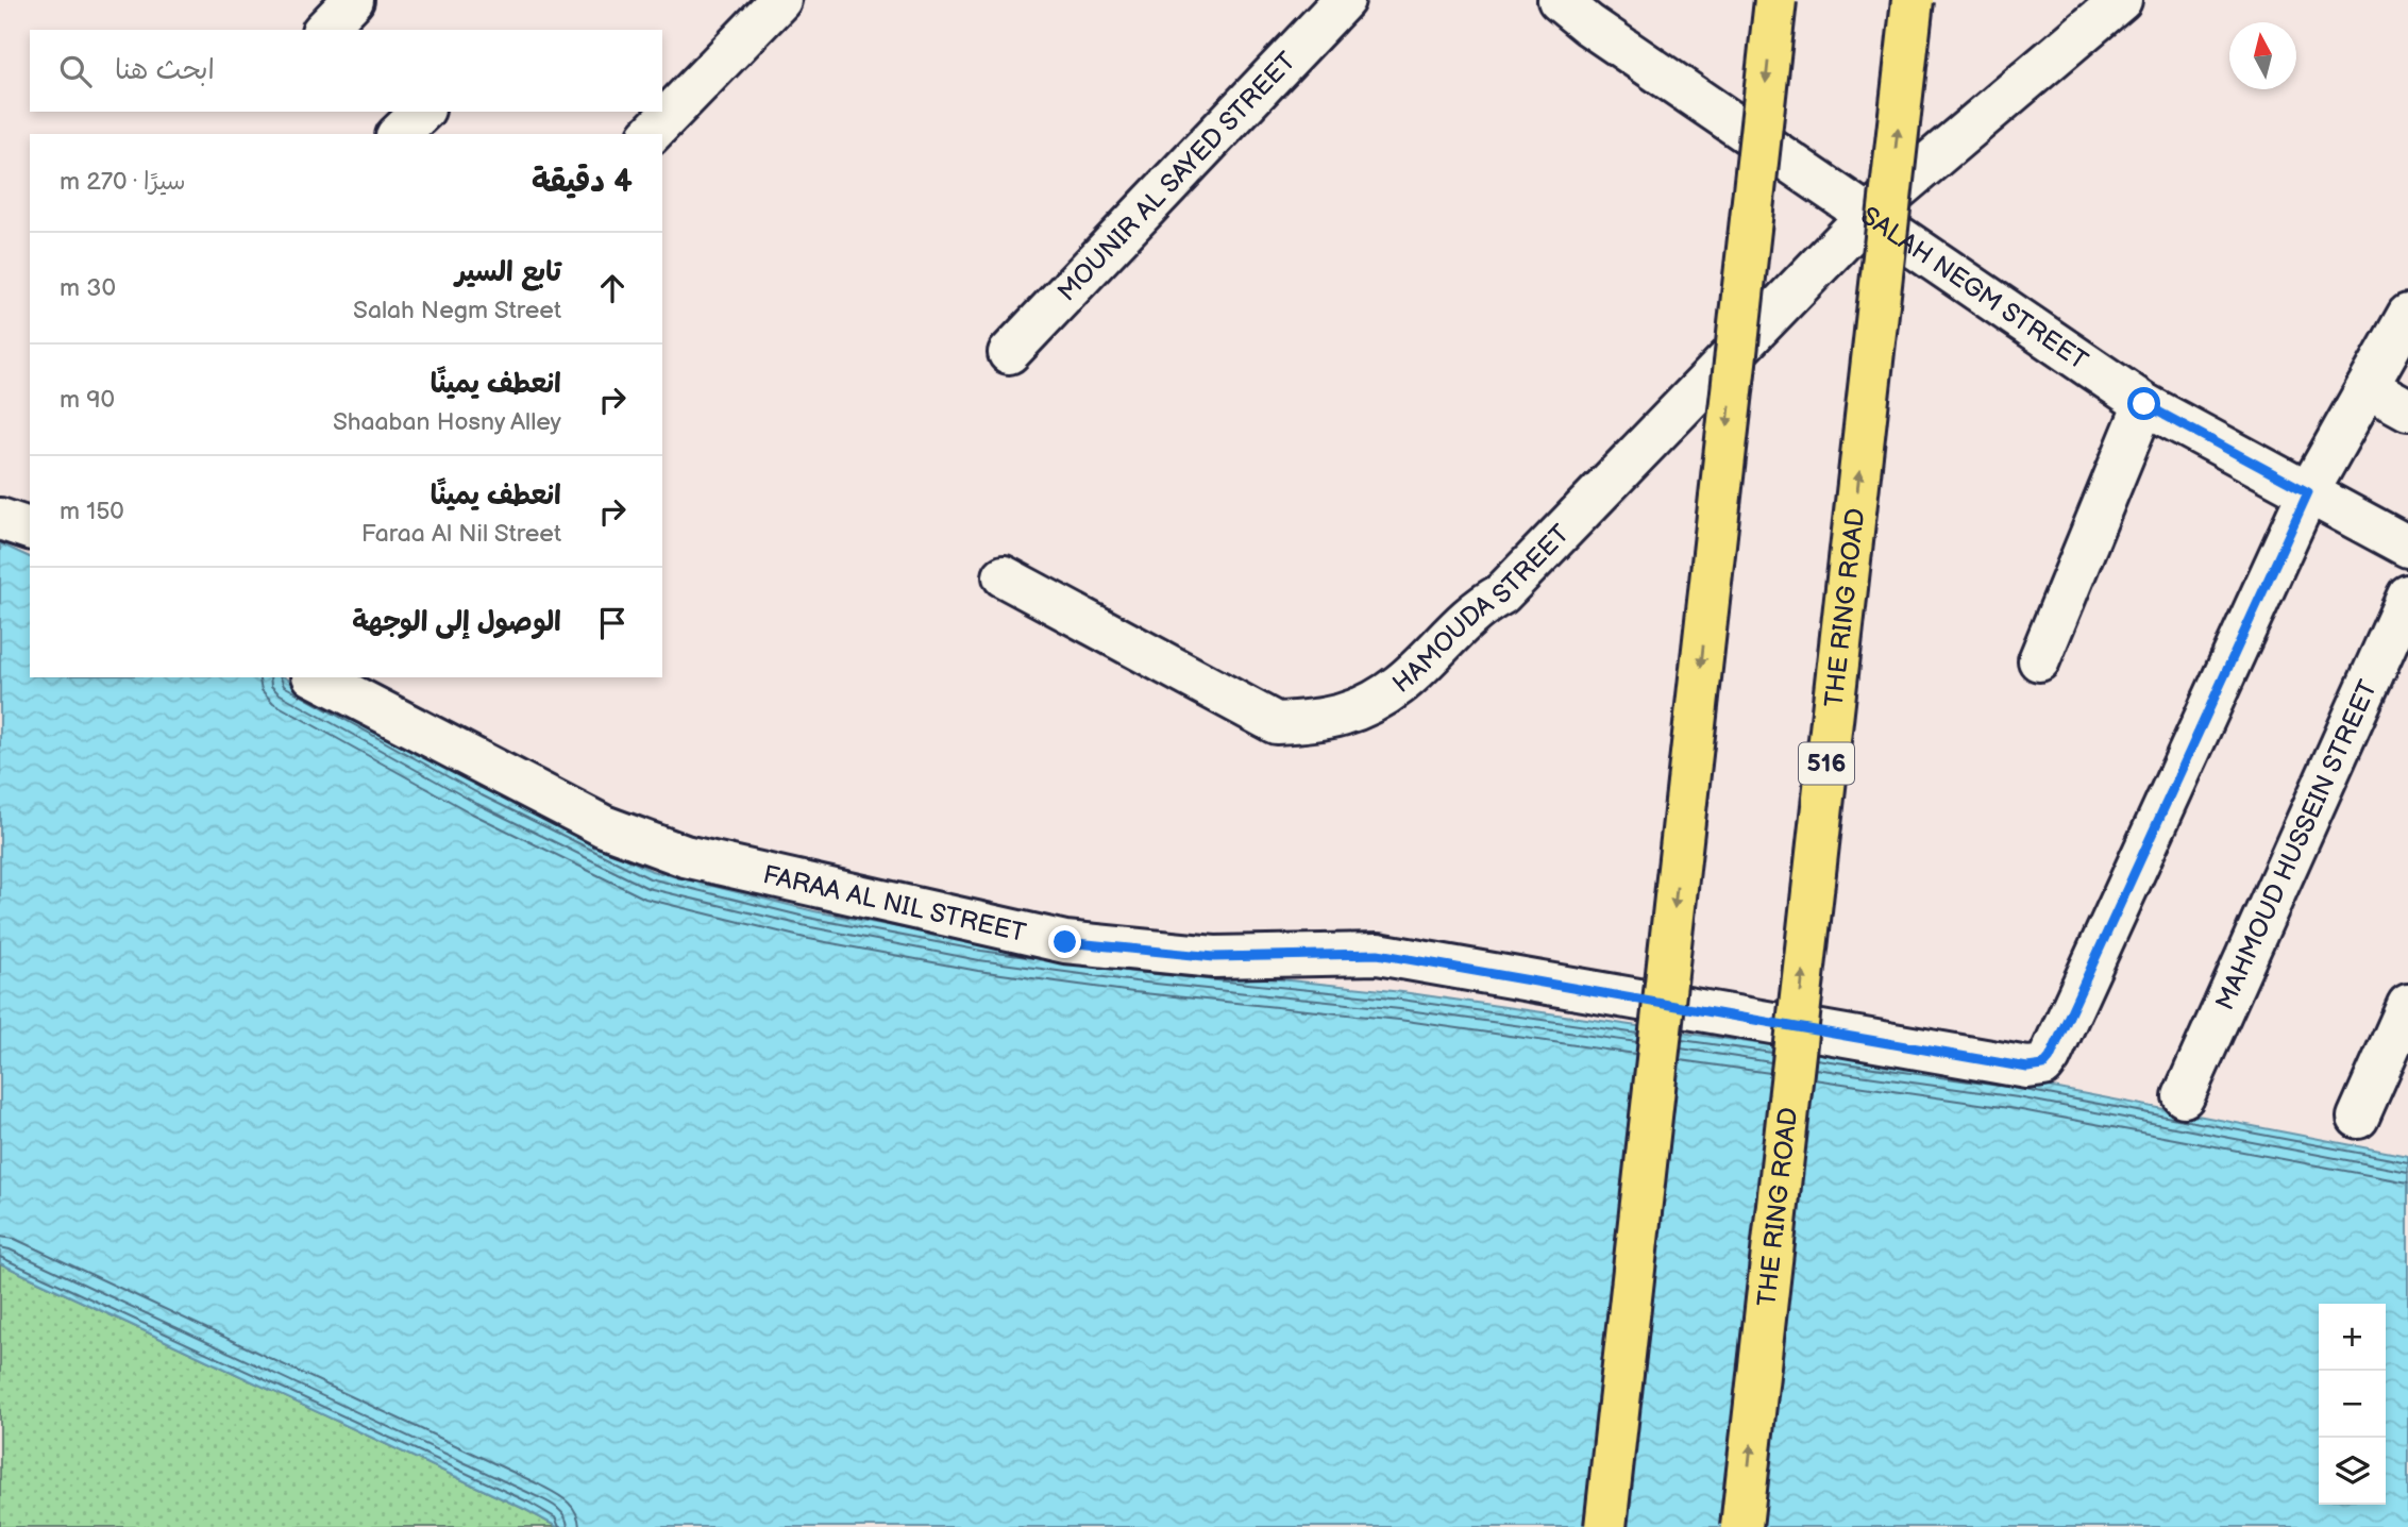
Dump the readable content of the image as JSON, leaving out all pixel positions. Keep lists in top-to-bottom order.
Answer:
{
  "streets": {
    "highway": ["THE RING ROAD", "516"],
    "street": [
      "MOUNIR AL SAYED STREET",
      "SALAH NEGM STREET",
      "HAMOUDA STREET",
      "MAHMOUD HUSSEIN STREET",
      "FARAA AL NIL STREET"
    ]
  },
  "crossings": [
    ["SALAH NEGM STREET", "HAMOUDA STREET"],
    ["SALAH NEGM STREET", "FARAA AL NIL STREET"]
  ],
  "north": "top",
  "page": {
    "search": "ابحث هنا",
    "heading": ["4 دقيقة", "سيرًا · 270 m"],
    "list": [
      ["تابع السير", "Salah Negm Street", "30 m"],
      ["انعطف يمينًا", "Shaaban Hosny Alley", "90 m"],
      ["انعطف يمينًا", "Faraa Al Nil Street", "150 m"],
      "الوصول إلى الوجهة"
    ],
    "map_buttons": ["+", "−"]
  }
}
